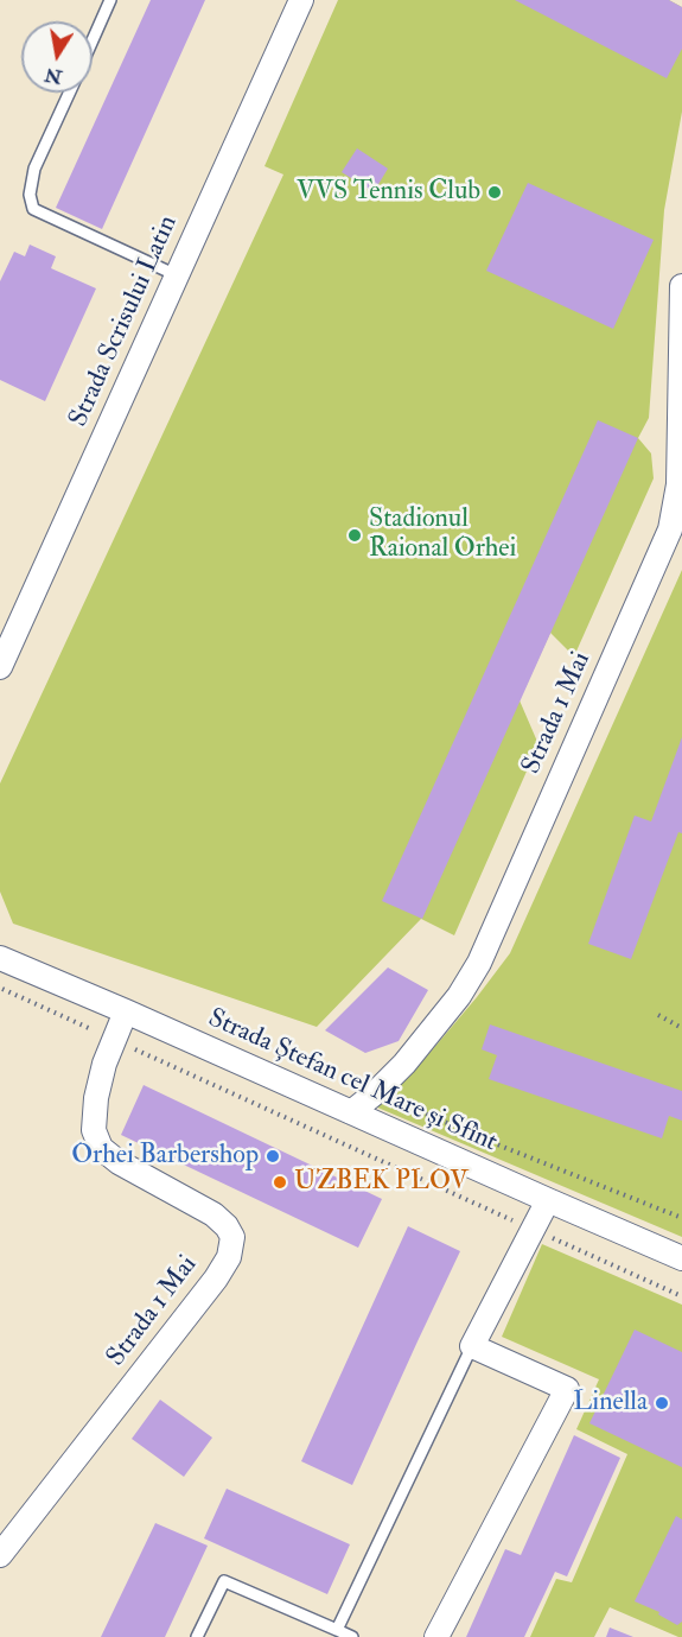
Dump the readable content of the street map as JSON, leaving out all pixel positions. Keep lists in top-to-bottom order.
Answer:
{
  "streets": {
    "street": ["Strada Scrisului Latin", "Strada 1 Mai", "Strada Ștefan cel Mare și Sfînt"]
  },
  "crossings": [
    ["Strada 1 Mai", "Strada Ștefan cel Mare și Sfînt"]
  ],
  "places": [
    "VVS Tennis Club",
    "Stadionul Raional Orhei",
    "Orhei Barbershop",
    "UZBEK PLOV",
    "Linella"
  ],
  "north": "bottom"
}
